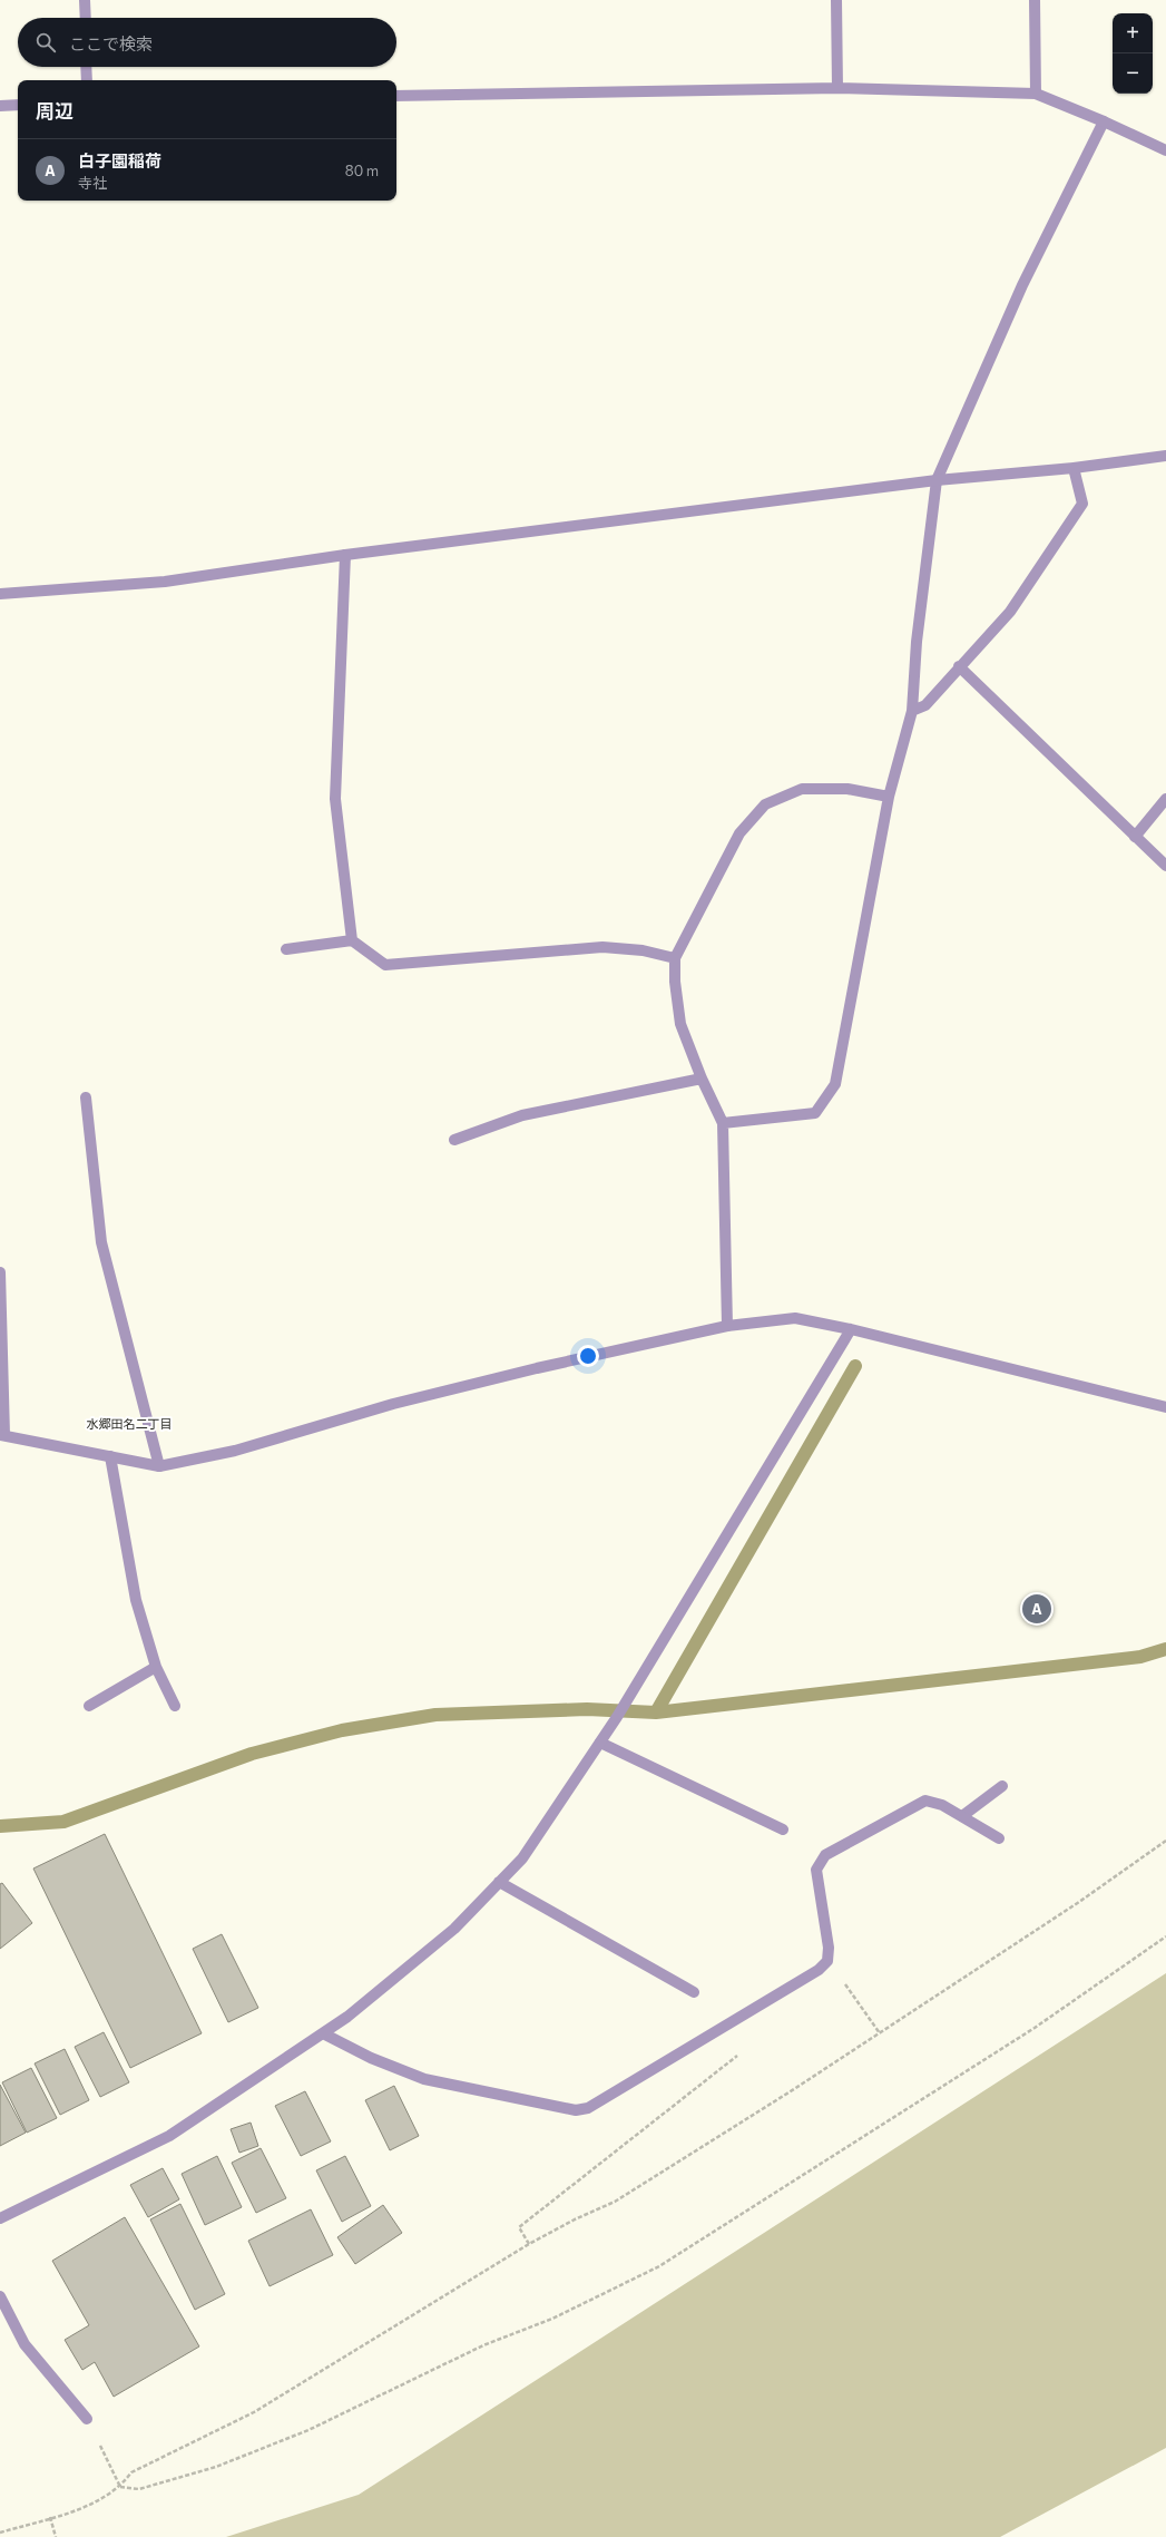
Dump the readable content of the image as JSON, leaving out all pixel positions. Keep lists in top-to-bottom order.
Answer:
{
  "districts": ["水郷田名二丁目"],
  "page": {
    "map_buttons": ["+", "−"],
    "search": "ここで検索",
    "heading": "周辺",
    "list": [
      {
        "mark": "A",
        "name": "白子園稲荷",
        "note": "寺社",
        "value": "80 m"
      }
    ],
    "pins": "A"
  }
}
